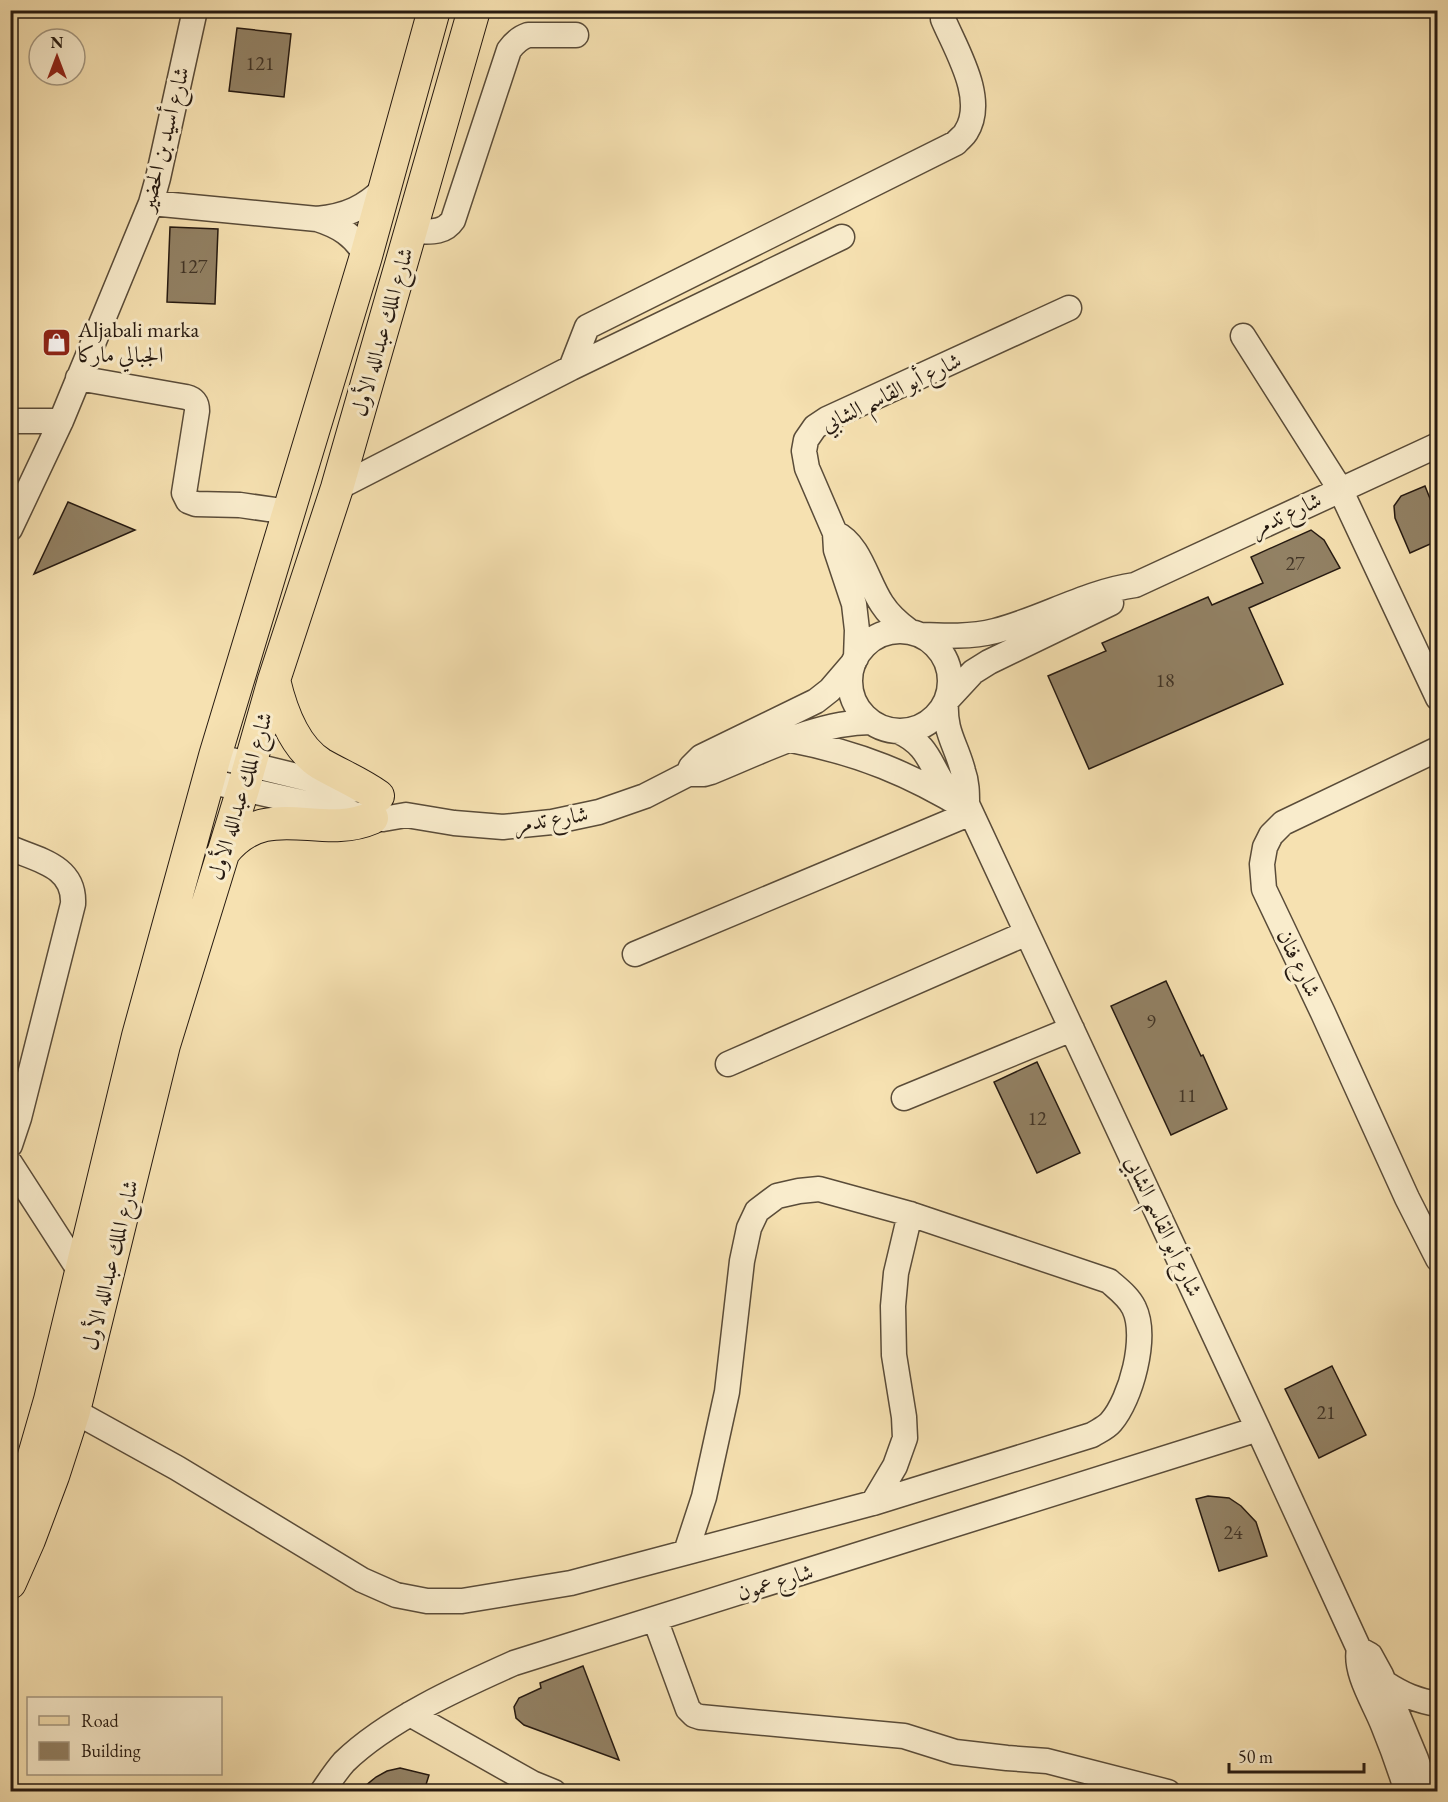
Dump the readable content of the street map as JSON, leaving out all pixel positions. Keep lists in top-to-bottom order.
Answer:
{
  "streets": {
    "main road": ["شارع الملك عبدالله الأول"],
    "street": [
      "شارع أسيد بن الحضير",
      "شارع أبو القاسم الشابي",
      "شارع تدمر",
      "شارع فنان",
      "شارع عمون"
    ]
  },
  "crossings": [
    ["شارع الملك عبدالله الأول", "شارع تدمر"],
    ["شارع أبو القاسم الشابي", "شارع تدمر"],
    ["شارع أبو القاسم الشابي", "شارع عمون"]
  ],
  "places": {
    "shop": ["Aljabali marka الجبالي ماركا"]
  },
  "house_numbers": [
    "121",
    "127",
    "27",
    "18",
    "9",
    "11",
    "12",
    "21",
    "24"
  ],
  "legend": ["Road", "Building"],
  "scale_bar": "50 m",
  "north": "top"
}
